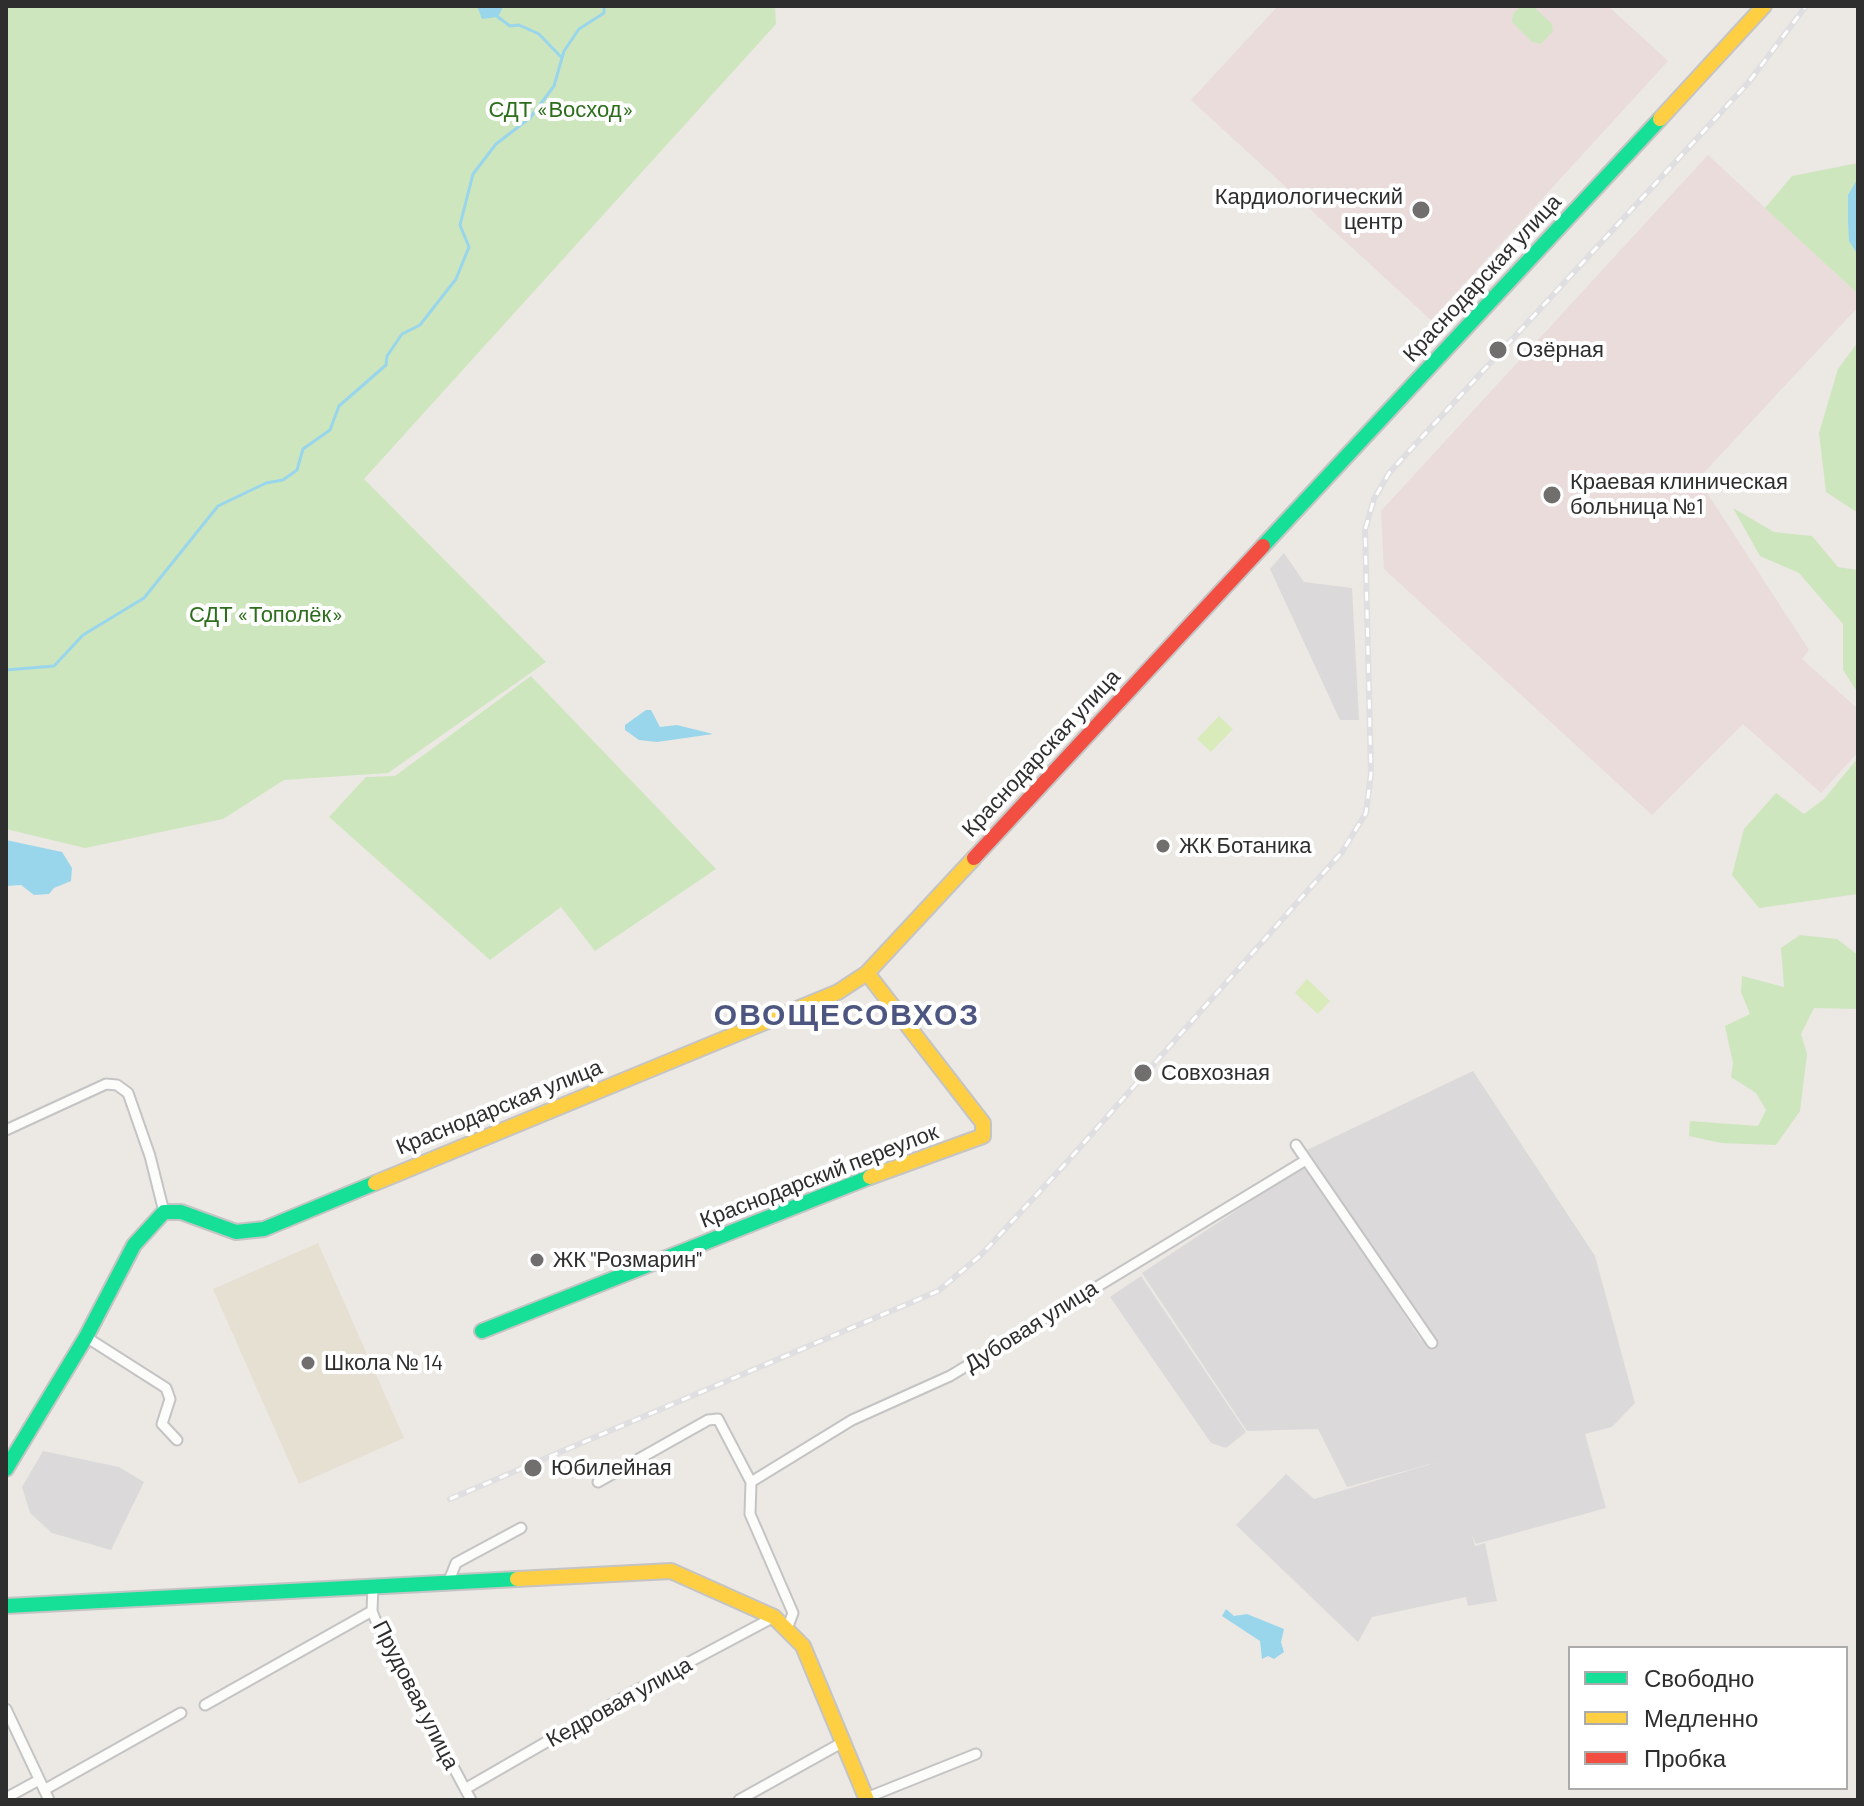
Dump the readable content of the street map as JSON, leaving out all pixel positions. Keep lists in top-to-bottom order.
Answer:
{
  "streets": {
    "street": [
      "Краснодарская улица",
      "Краснодарский переулок",
      "Дубовая улица",
      "Прудовая улица",
      "Кедровая улица"
    ]
  },
  "crossings": [
    ["Краснодарская улица", "Краснодарский переулок"],
    ["Прудовая улица", "Кедровая улица"]
  ],
  "districts": ["ОВОЩЕСОВХОЗ"],
  "parks": ["СДТ «Восход»", "СДТ «Тополёк»"],
  "places": [
    "Кардиологический центр",
    "Озёрная",
    "Краевая клиническая больница №1",
    "ЖК Ботаника",
    "Совхозная",
    "ЖК \"Розмарин\"",
    "Школа № 14",
    "Юбилейная"
  ],
  "legend": ["Свободно", "Медленно", "Пробка"]
}
